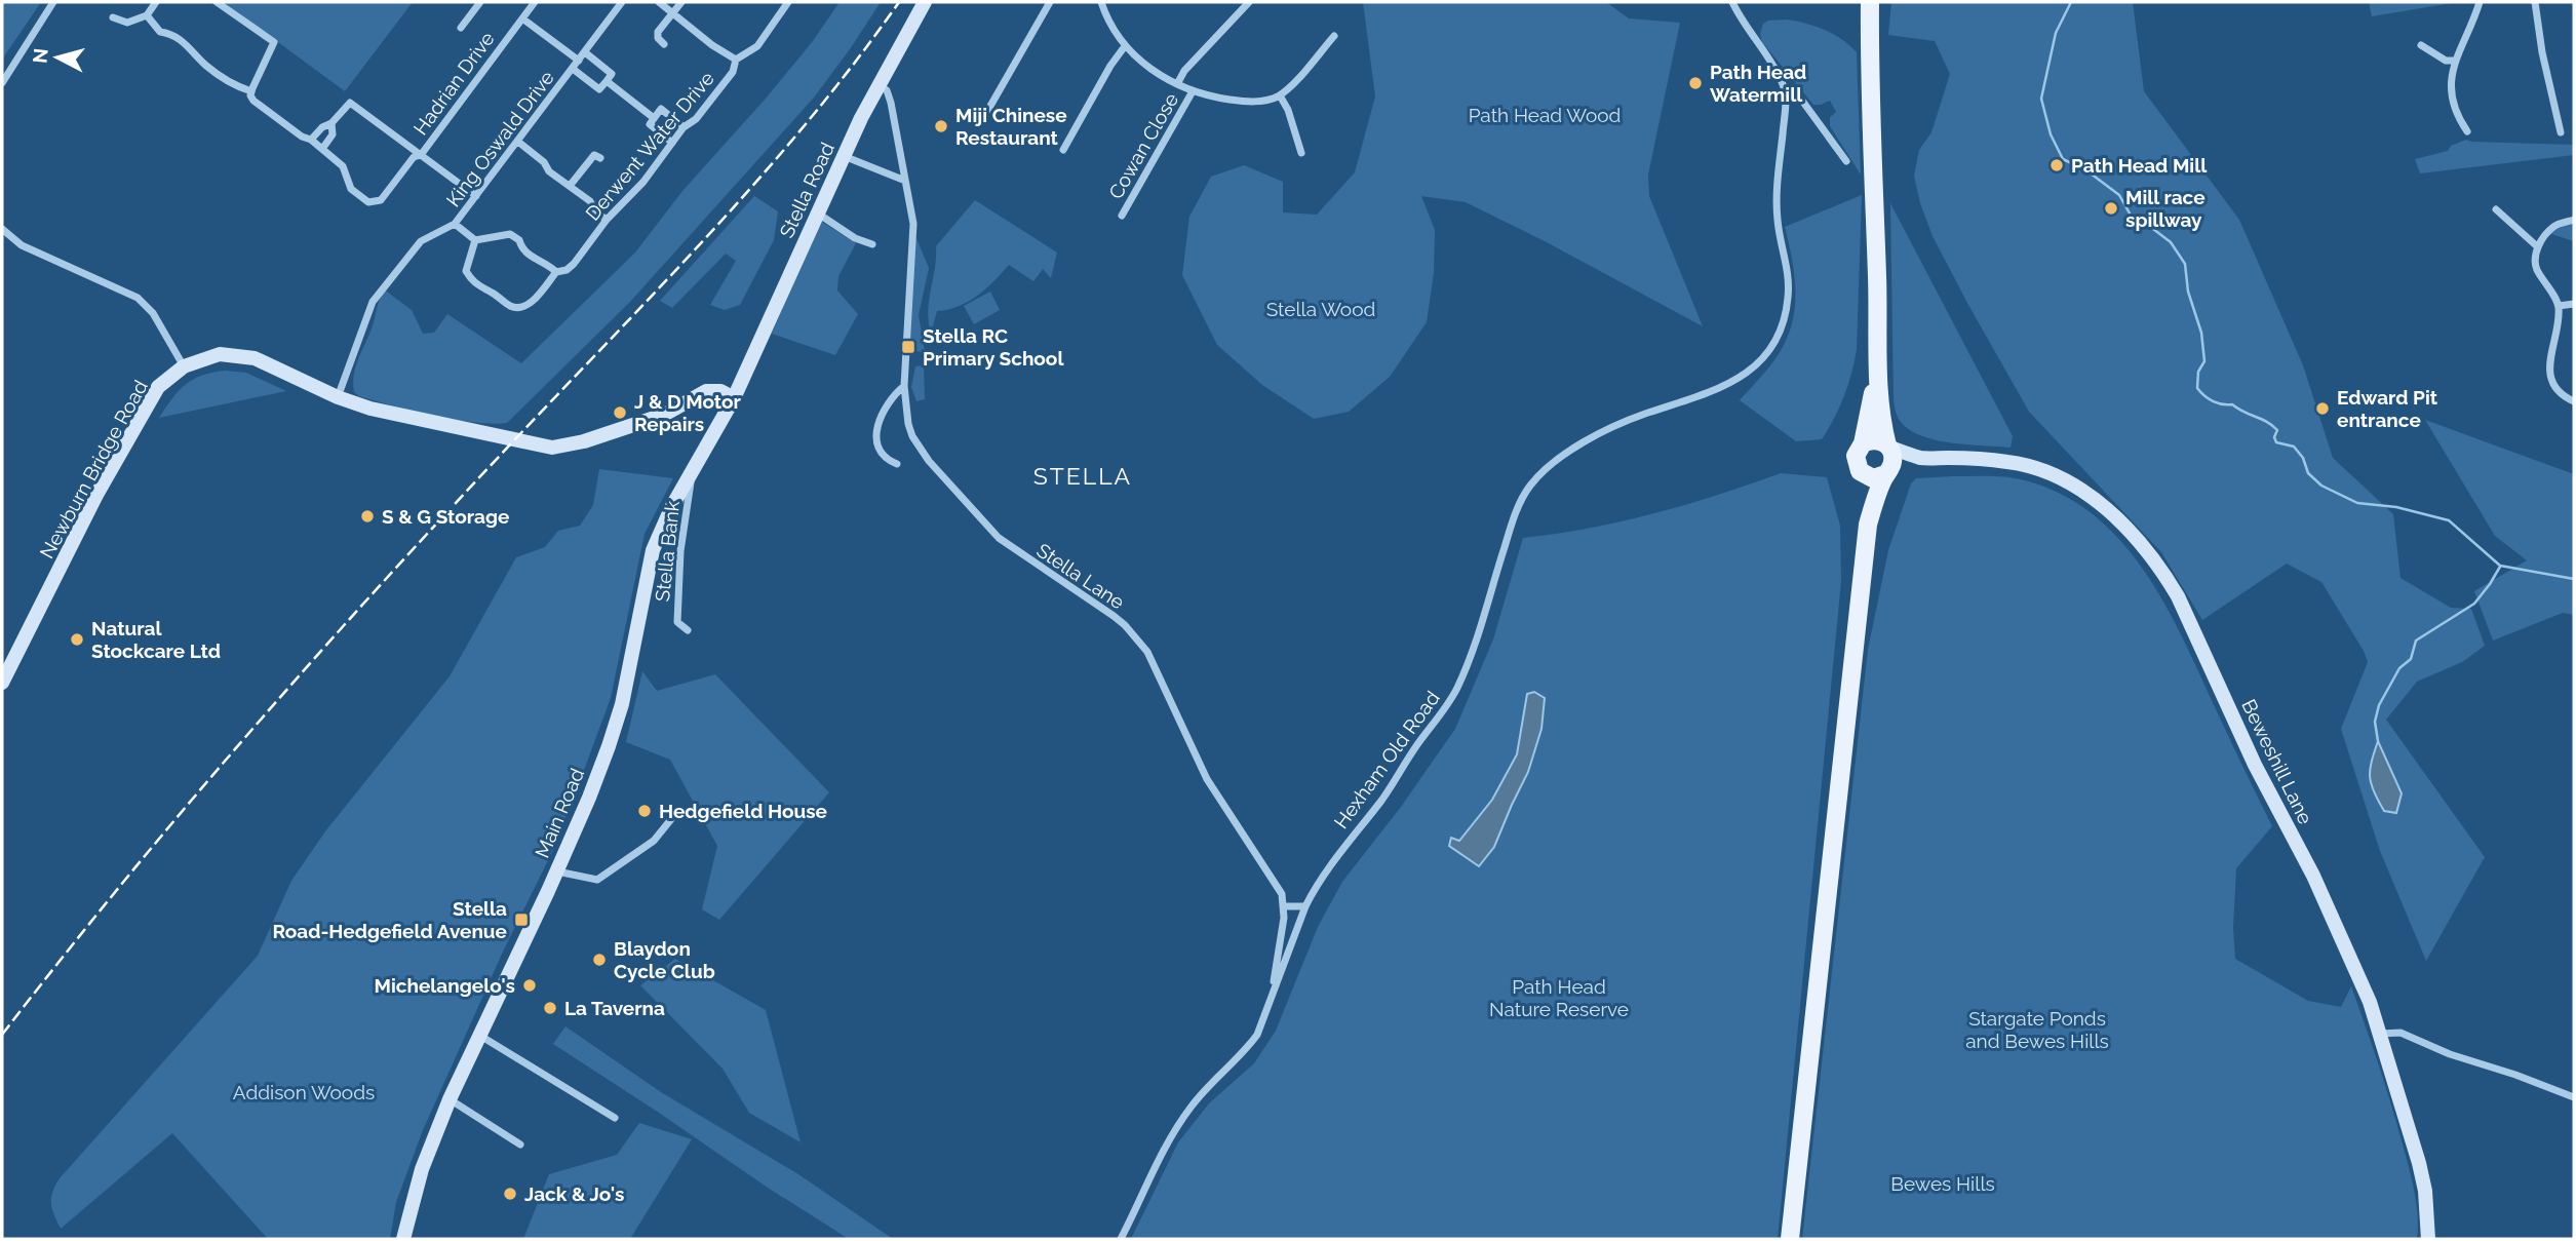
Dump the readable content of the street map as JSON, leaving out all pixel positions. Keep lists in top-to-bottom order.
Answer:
{
  "streets": {
    "street": [
      "Hadrian Drive",
      "King Oswald Drive",
      "Derwent Water Drive",
      "Cowan Close",
      "Stella Road",
      "Newburn Bridge Road",
      "Stella Bank",
      "Stella Lane",
      "Hexham Old Road",
      "Beweshill Lane",
      "Main Road"
    ]
  },
  "crossings": [
    ["King Oswald Drive", "Newburn Bridge Road"],
    ["Stella Road", "Newburn Bridge Road"],
    ["Stella Road", "Stella Lane"],
    ["Stella Road", "Main Road"],
    ["Newburn Bridge Road", "Main Road"],
    ["Stella Bank", "Main Road"],
    ["Stella Lane", "Hexham Old Road"]
  ],
  "districts": ["STELLA"],
  "parks": [
    "Path Head Wood",
    "Stella Wood",
    "Path Head Nature Reserve",
    "Stargate Ponds and Bewes Hills",
    "Addison Woods",
    "Bewes Hills"
  ],
  "places": {
    "other": [
      "Path Head Watermill",
      "Miji Chinese Restaurant",
      "Path Head Mill",
      "Mill race spillway",
      "Edward Pit entrance",
      "J & D Motor Repairs",
      "S & G Storage",
      "Natural Stockcare Ltd",
      "Hedgefield House",
      "Blaydon Cycle Club",
      "Michelangelo's",
      "La Taverna",
      "Jack & Jo's"
    ],
    "transit": ["Stella RC Primary School", "Stella Road-Hedgefield Avenue"]
  },
  "north": "left"
}
